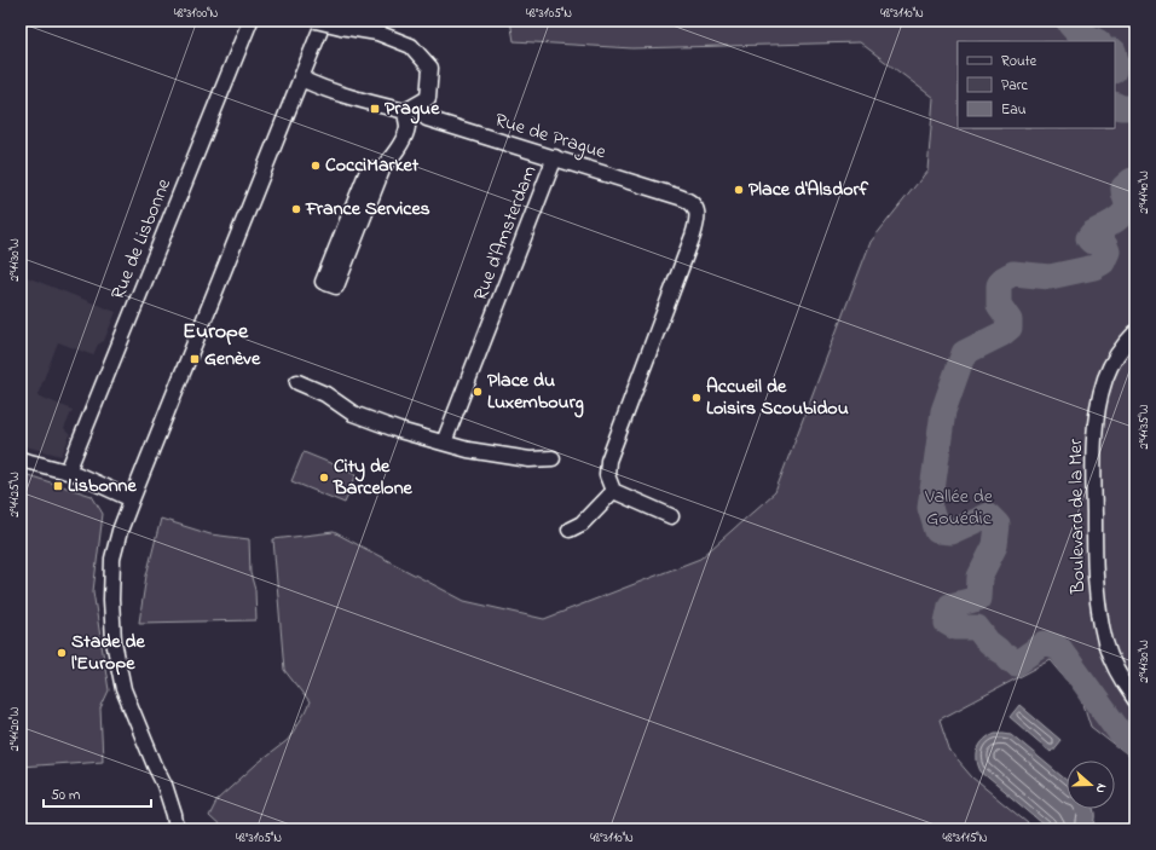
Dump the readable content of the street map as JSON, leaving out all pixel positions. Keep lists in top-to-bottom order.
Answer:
{
  "streets": {
    "street": [
      "Rue de Prague",
      "Rue d'Amsterdam",
      "Rue de Lisbonne",
      "Boulevard de la Mer"
    ]
  },
  "crossings": [
    ["Rue de Prague", "Rue d'Amsterdam"]
  ],
  "districts": ["Europe"],
  "parks": ["Vallée de Gouédic"],
  "places": {
    "transit": ["Prague", "Genève", "Lisbonne"],
    "other": [
      "CocciMarket",
      "Place d'Alsdorf",
      "France Services",
      "Place du Luxembourg",
      "Accueil de Loisirs Scoubidou",
      "City de Barcelone",
      "Stade de l'Europe"
    ]
  },
  "legend": ["Route", "Parc", "Eau"],
  "scale_bar": "50 m",
  "north": "right",
  "coordinates": [
    "48°31'00\"N",
    "48°31'05\"N",
    "48°31'10\"N",
    "2°44'40\"W",
    "2°44'30\"W",
    "2°44'35\"W",
    "2°44'25\"W",
    "2°44'20\"W",
    "48°31'15\"N"
  ]
}
